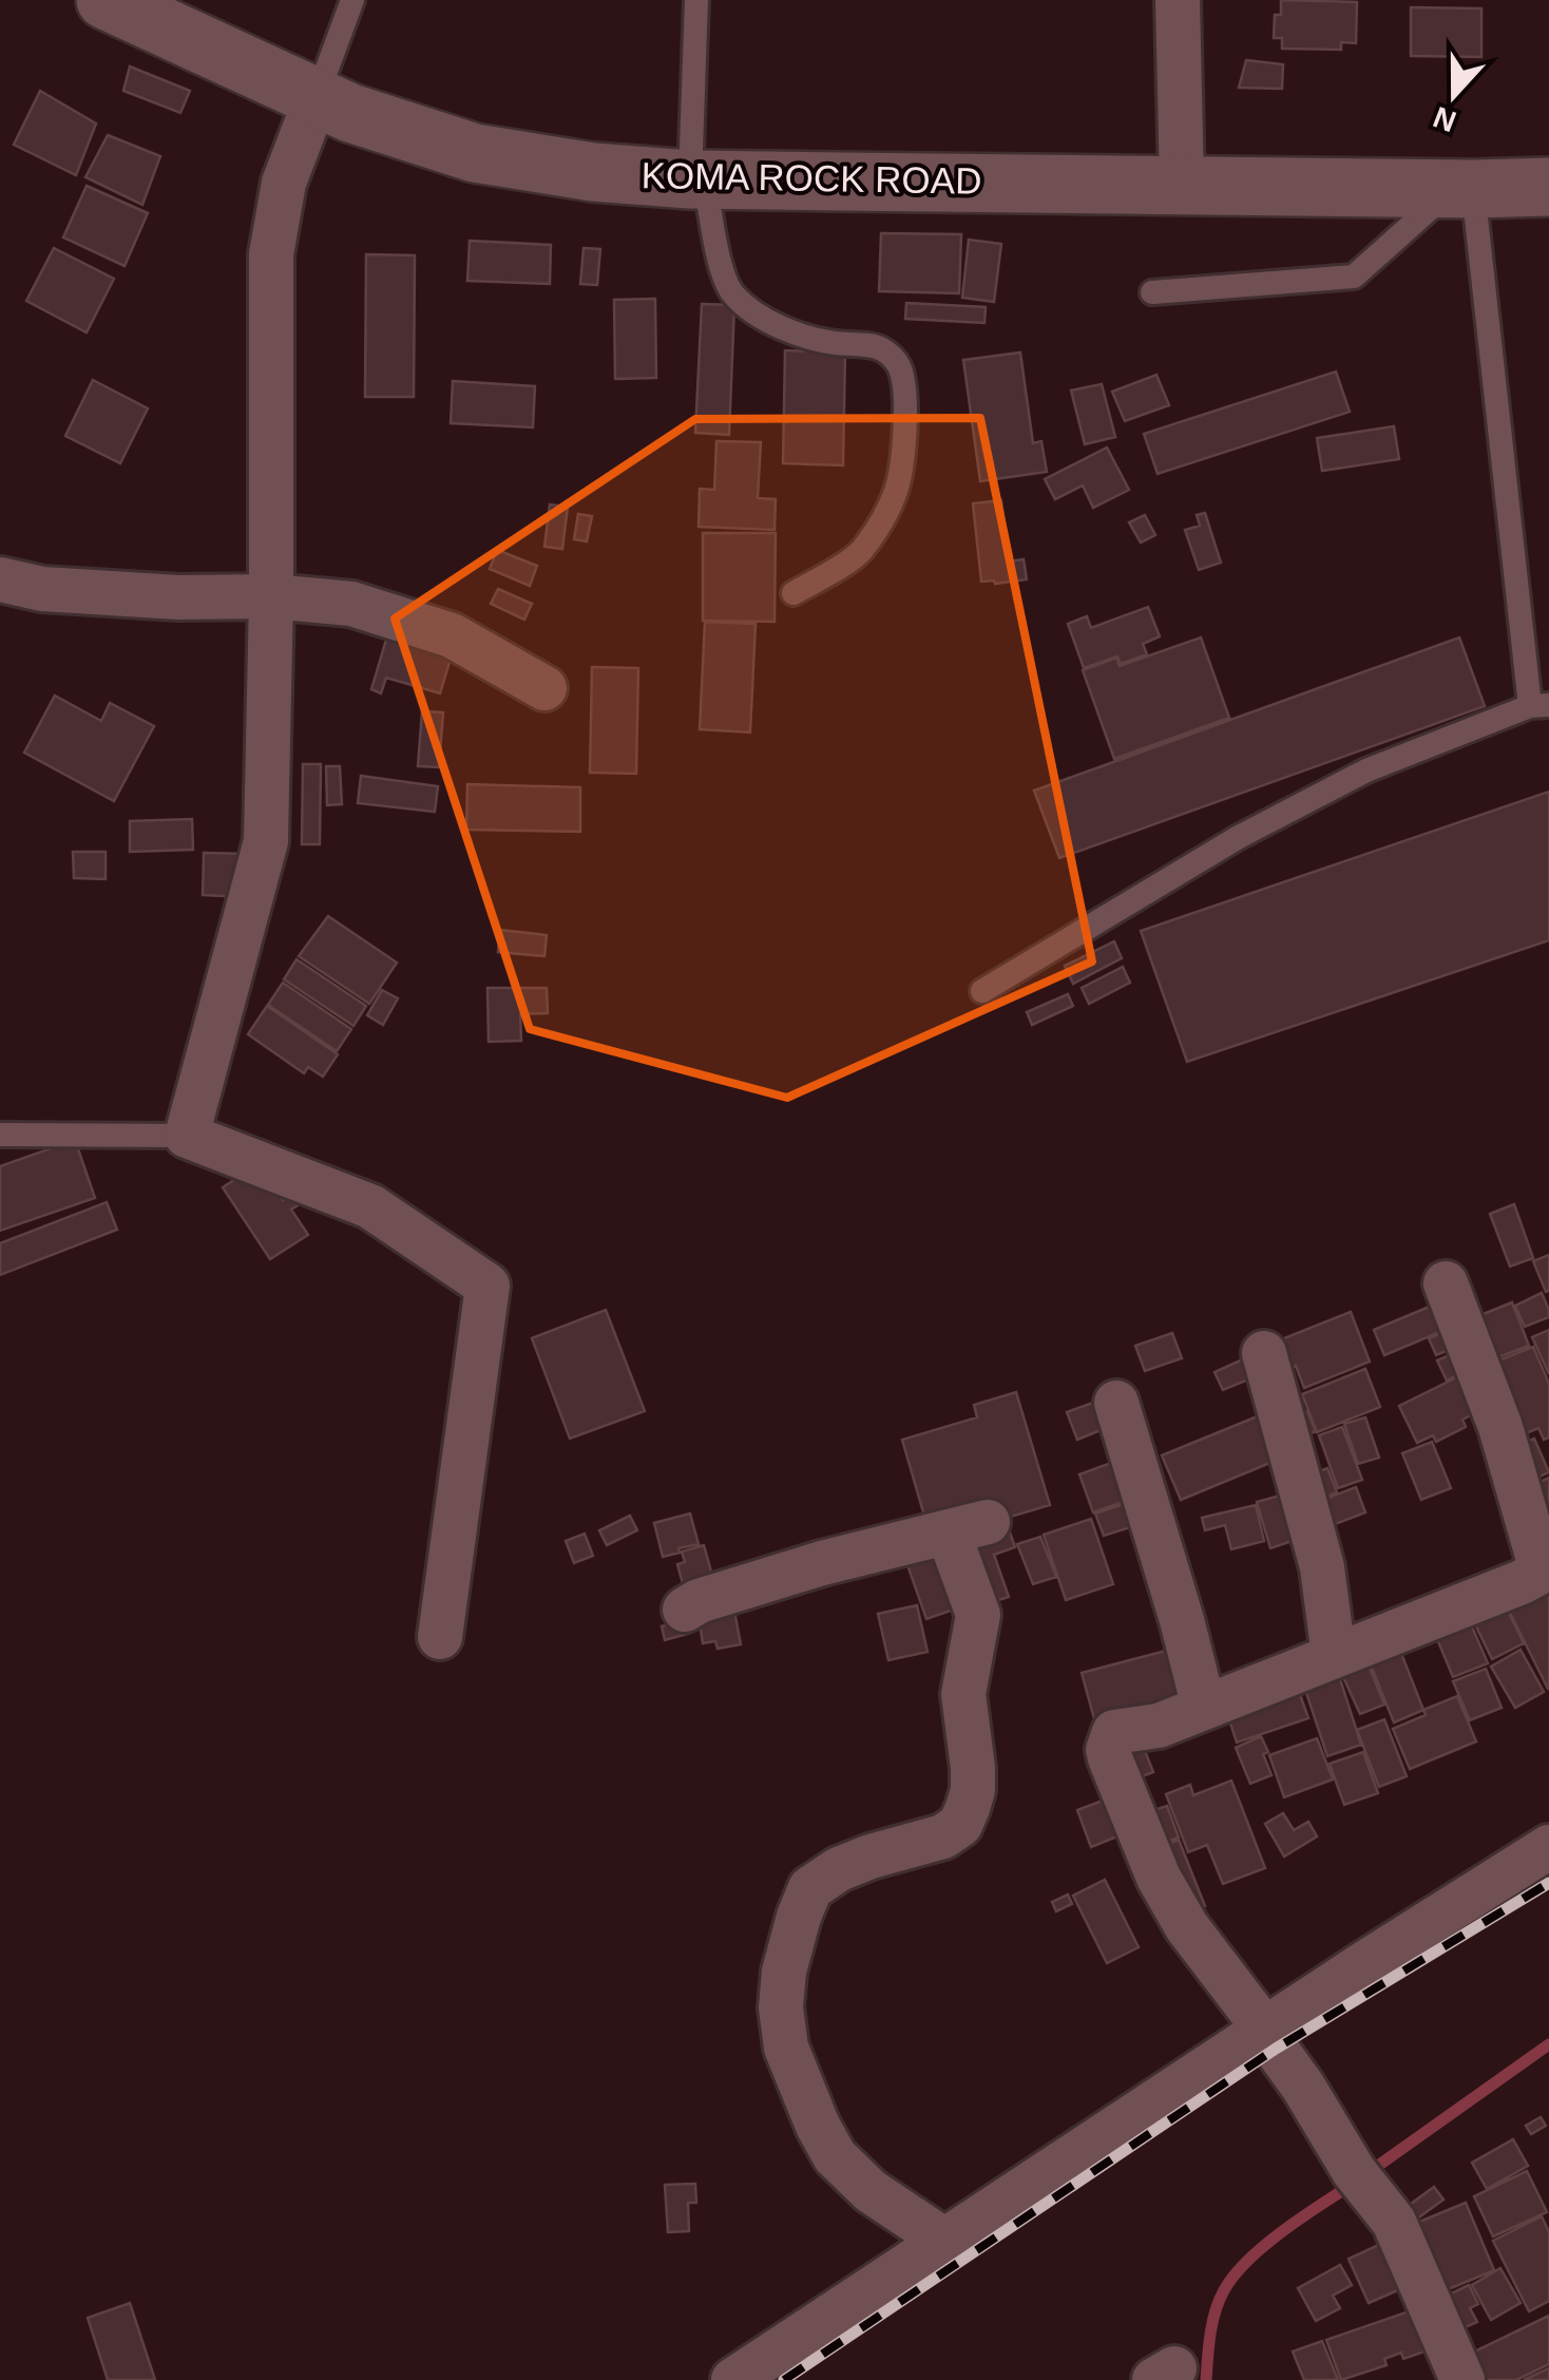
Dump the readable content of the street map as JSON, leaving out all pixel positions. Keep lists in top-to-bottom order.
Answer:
{
  "streets": {
    "main road": ["KOMA ROCK ROAD"]
  },
  "north": "bottom"
}
